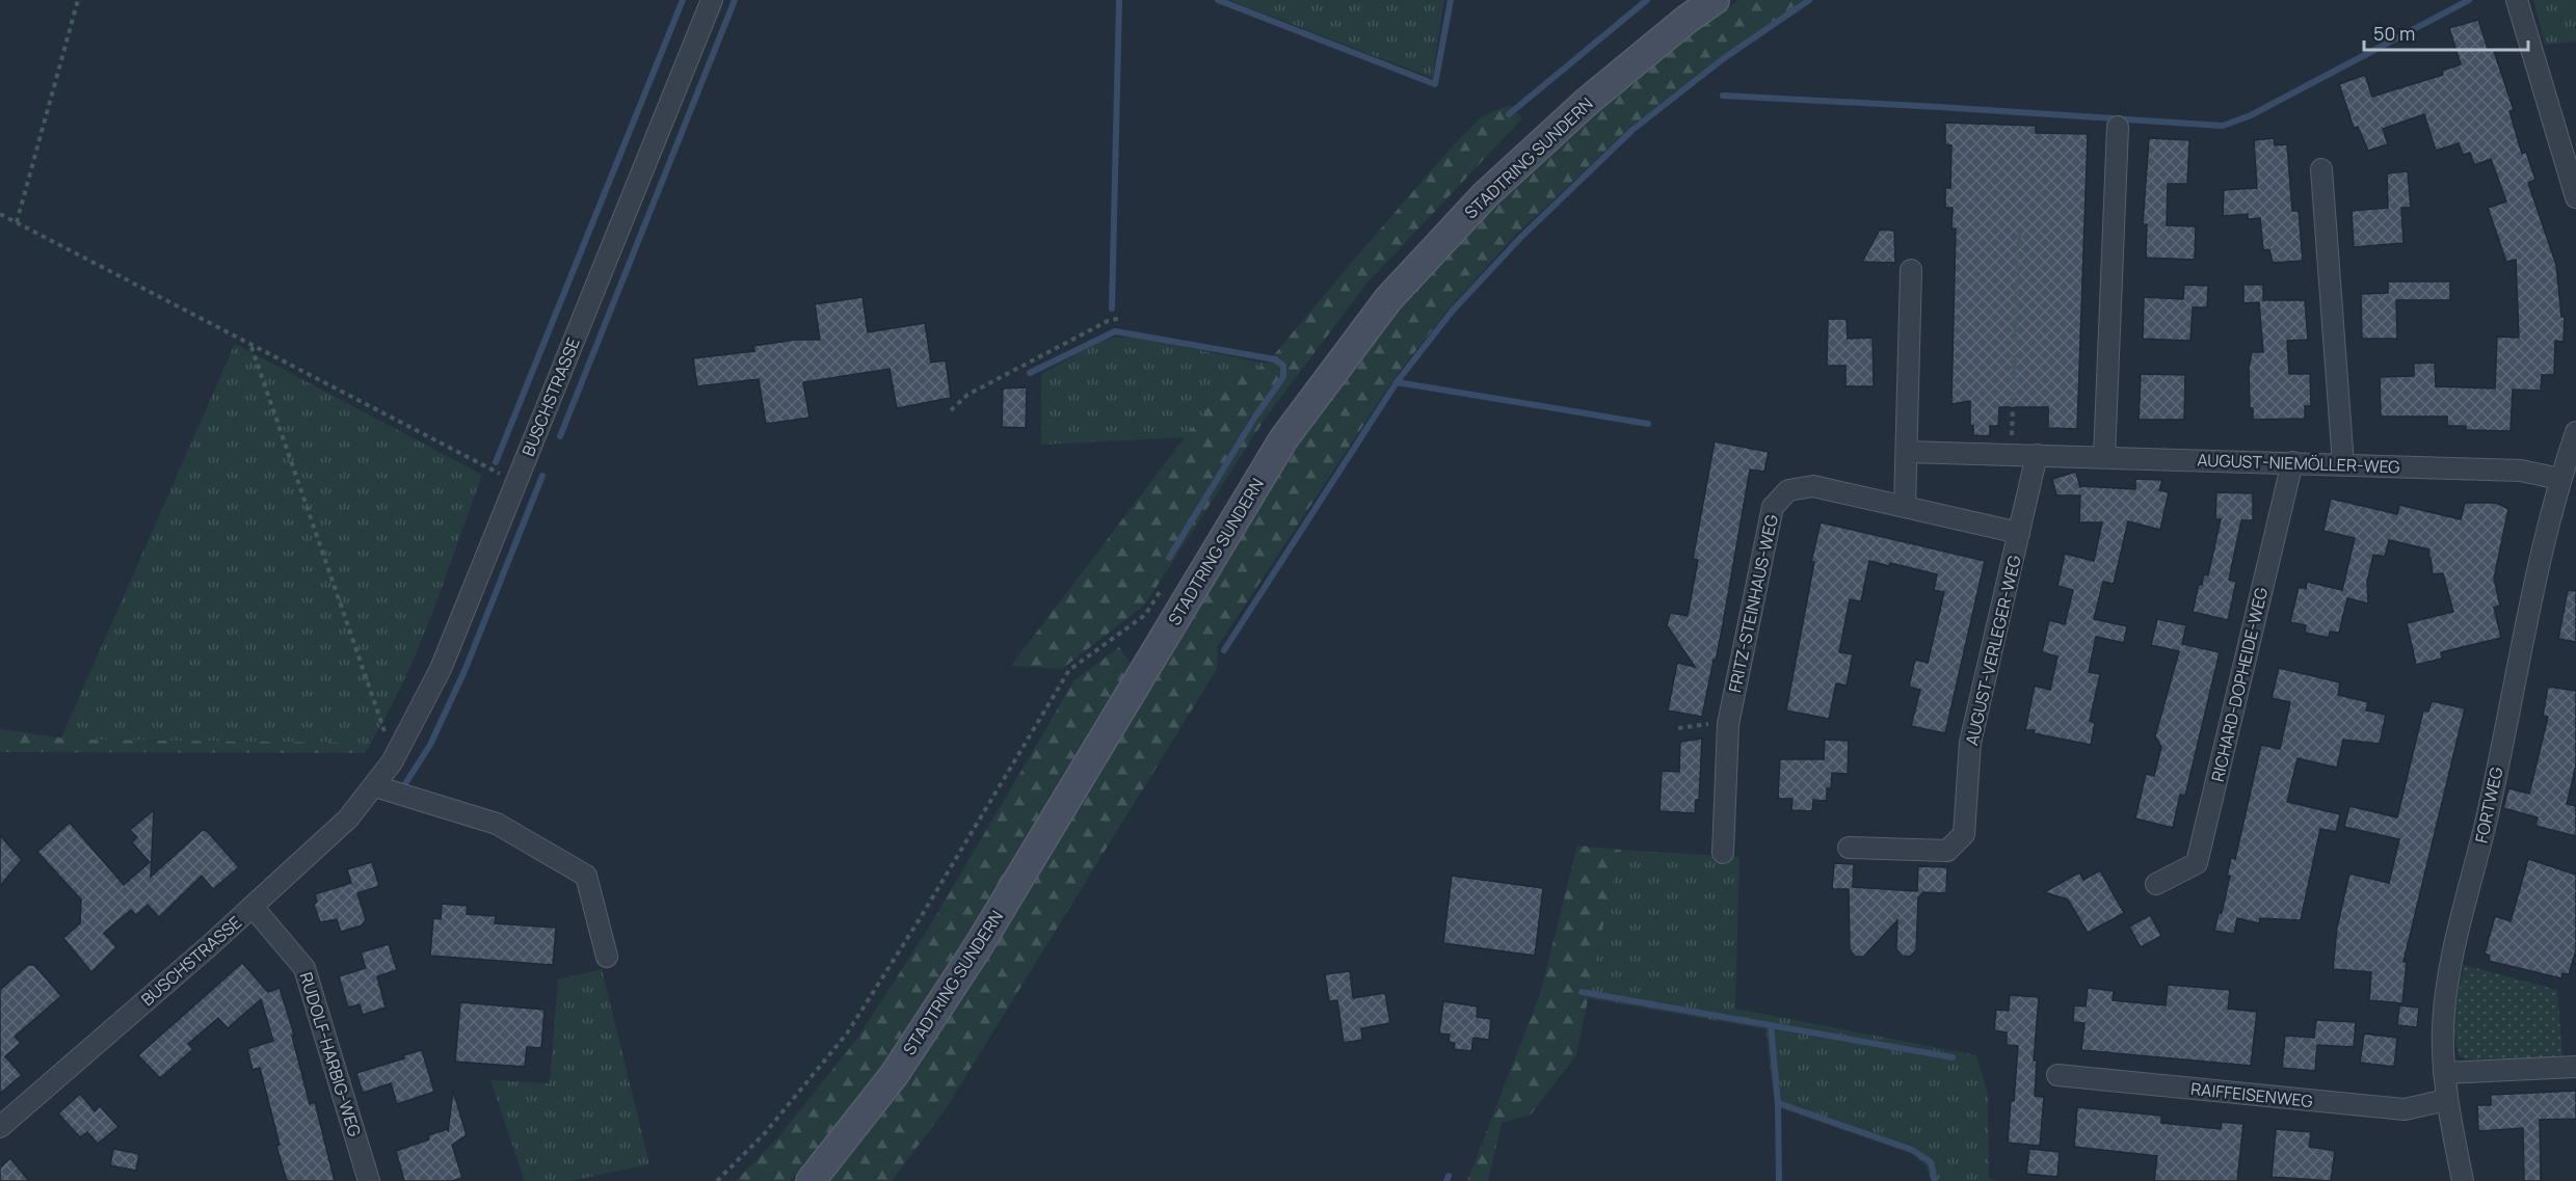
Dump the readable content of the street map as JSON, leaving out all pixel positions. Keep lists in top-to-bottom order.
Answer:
{
  "streets": {
    "main road": ["STADTRING SUNDERN"],
    "street": [
      "BUSCHSTRASSE",
      "AUGUST-NIEMÖLLER-WEG",
      "FRITZ-STEINHAUS-WEG",
      "AUGUST-VERLEGER-WEG",
      "RICHARD-DOPHEIDE-WEG",
      "FORTWEG",
      "RUDOLF-HARBIG-WEG",
      "RAIFFEISENWEG"
    ]
  },
  "crossings": [
    ["BUSCHSTRASSE", "RUDOLF-HARBIG-WEG"],
    ["AUGUST-NIEMÖLLER-WEG", "RICHARD-DOPHEIDE-WEG"],
    ["AUGUST-NIEMÖLLER-WEG", "FORTWEG"],
    ["FORTWEG", "RAIFFEISENWEG"]
  ],
  "scale_bar": "50 m"
}
